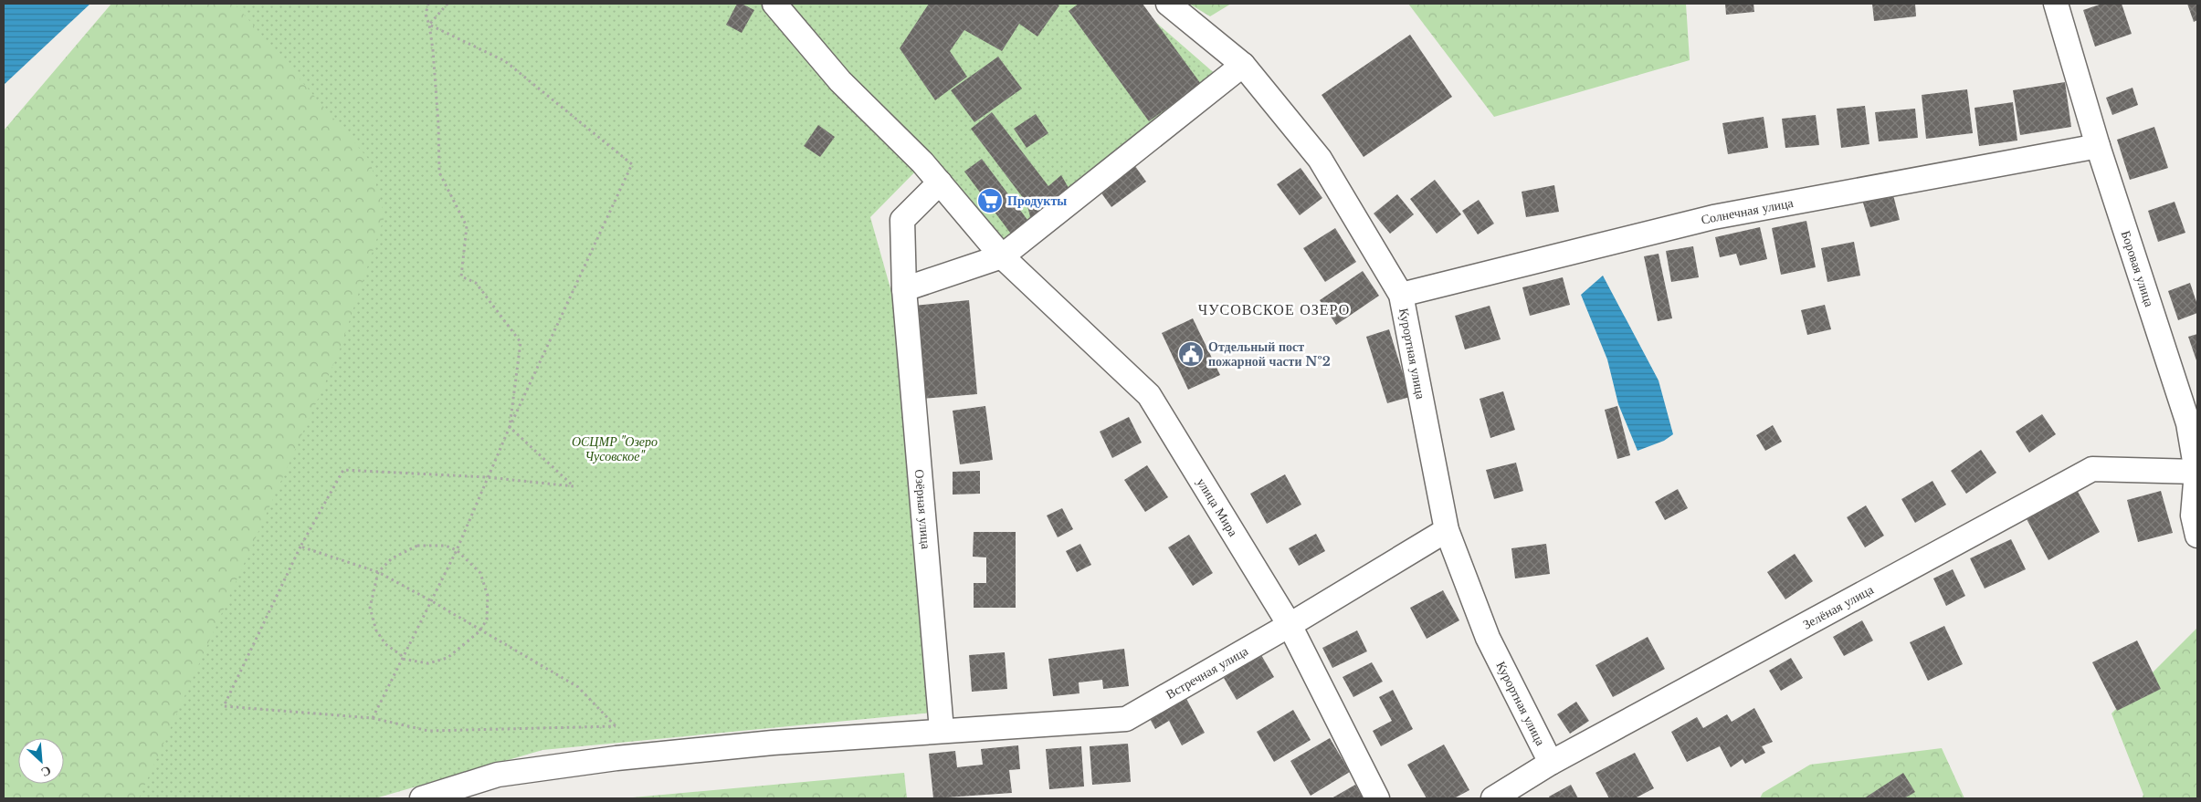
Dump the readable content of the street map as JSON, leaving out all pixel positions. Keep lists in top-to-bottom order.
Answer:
{
  "streets": {
    "street": [
      "Солнечная улица",
      "Боровая улица",
      "Курортная улица",
      "улица Мира",
      "Озёрная улица",
      "Зелёная улица",
      "Встречная улица"
    ]
  },
  "crossings": [
    ["Солнечная улица", "Боровая улица"],
    ["Солнечная улица", "Курортная улица"],
    ["Боровая улица", "Зелёная улица"],
    ["Курортная улица", "Зелёная улица"],
    ["Курортная улица", "Встречная улица"],
    ["улица Мира", "Озёрная улица"],
    ["улица Мира", "Встречная улица"],
    ["Озёрная улица", "Встречная улица"]
  ],
  "districts": ["ЧУСОВСКОЕ ОЗЕРО"],
  "parks": ["ОСЦМР \"Озеро Чусовское\""],
  "places": {
    "supermarket": ["Продукты"],
    "public building": ["Отдельный пост пожарной части №2"]
  },
  "north": "bottom right"
}
